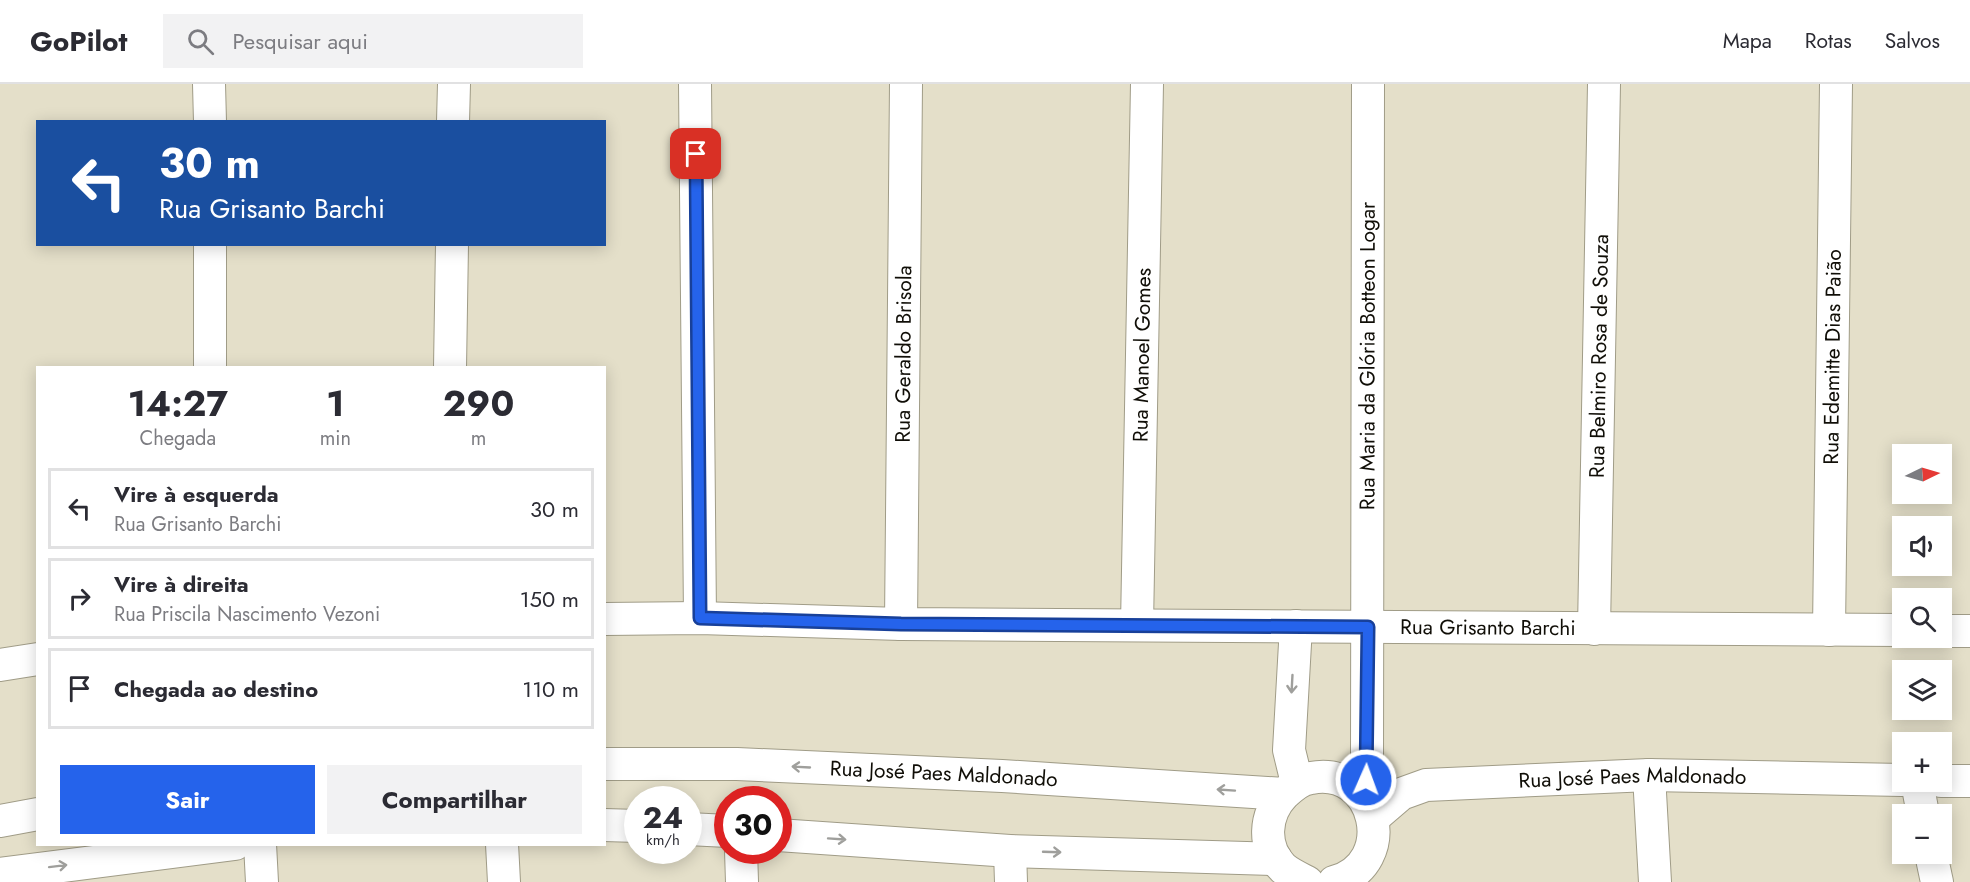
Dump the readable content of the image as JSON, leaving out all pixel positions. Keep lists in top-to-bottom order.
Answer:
{
  "streets": {
    "street": [
      "Rua Geraldo Brisola",
      "Rua Manoel Gomes",
      "Rua Maria da Glória Botteon Logar",
      "Rua Belmiro Rosa de Souza",
      "Rua Edemitte Dias Paião",
      "Rua Grisanto Barchi",
      "Rua José Paes Maldonado"
    ]
  },
  "crossings": [
    ["Rua Geraldo Brisola", "Rua Grisanto Barchi"],
    ["Rua Manoel Gomes", "Rua Grisanto Barchi"],
    ["Rua Maria da Glória Botteon Logar", "Rua Grisanto Barchi"],
    ["Rua Maria da Glória Botteon Logar", "Rua José Paes Maldonado"],
    ["Rua Belmiro Rosa de Souza", "Rua Grisanto Barchi"],
    ["Rua Edemitte Dias Paião", "Rua Grisanto Barchi"]
  ],
  "north": "right",
  "page": {
    "header": "GoPilot",
    "search": "Pesquisar aqui",
    "nav": ["Mapa", "Rotas", "Salvos"],
    "turn": ["30 m", "Rua Grisanto Barchi"],
    "eta": [
      "14:27",
      "Chegada",
      "1",
      "min",
      "290",
      "m"
    ],
    "map_buttons": ["+", "−"],
    "list": [
      {
        "name": "Vire à esquerda",
        "note": "Rua Grisanto Barchi",
        "value": "30 m"
      },
      {
        "name": "Vire à direita",
        "note": "Rua Priscila Nascimento Vezoni",
        "value": "150 m"
      },
      {
        "name": "Chegada ao destino",
        "value": "110 m"
      }
    ],
    "buttons": ["Sair", "Compartilhar"],
    "speed": "24 km/h",
    "limit": "30"
  }
}
